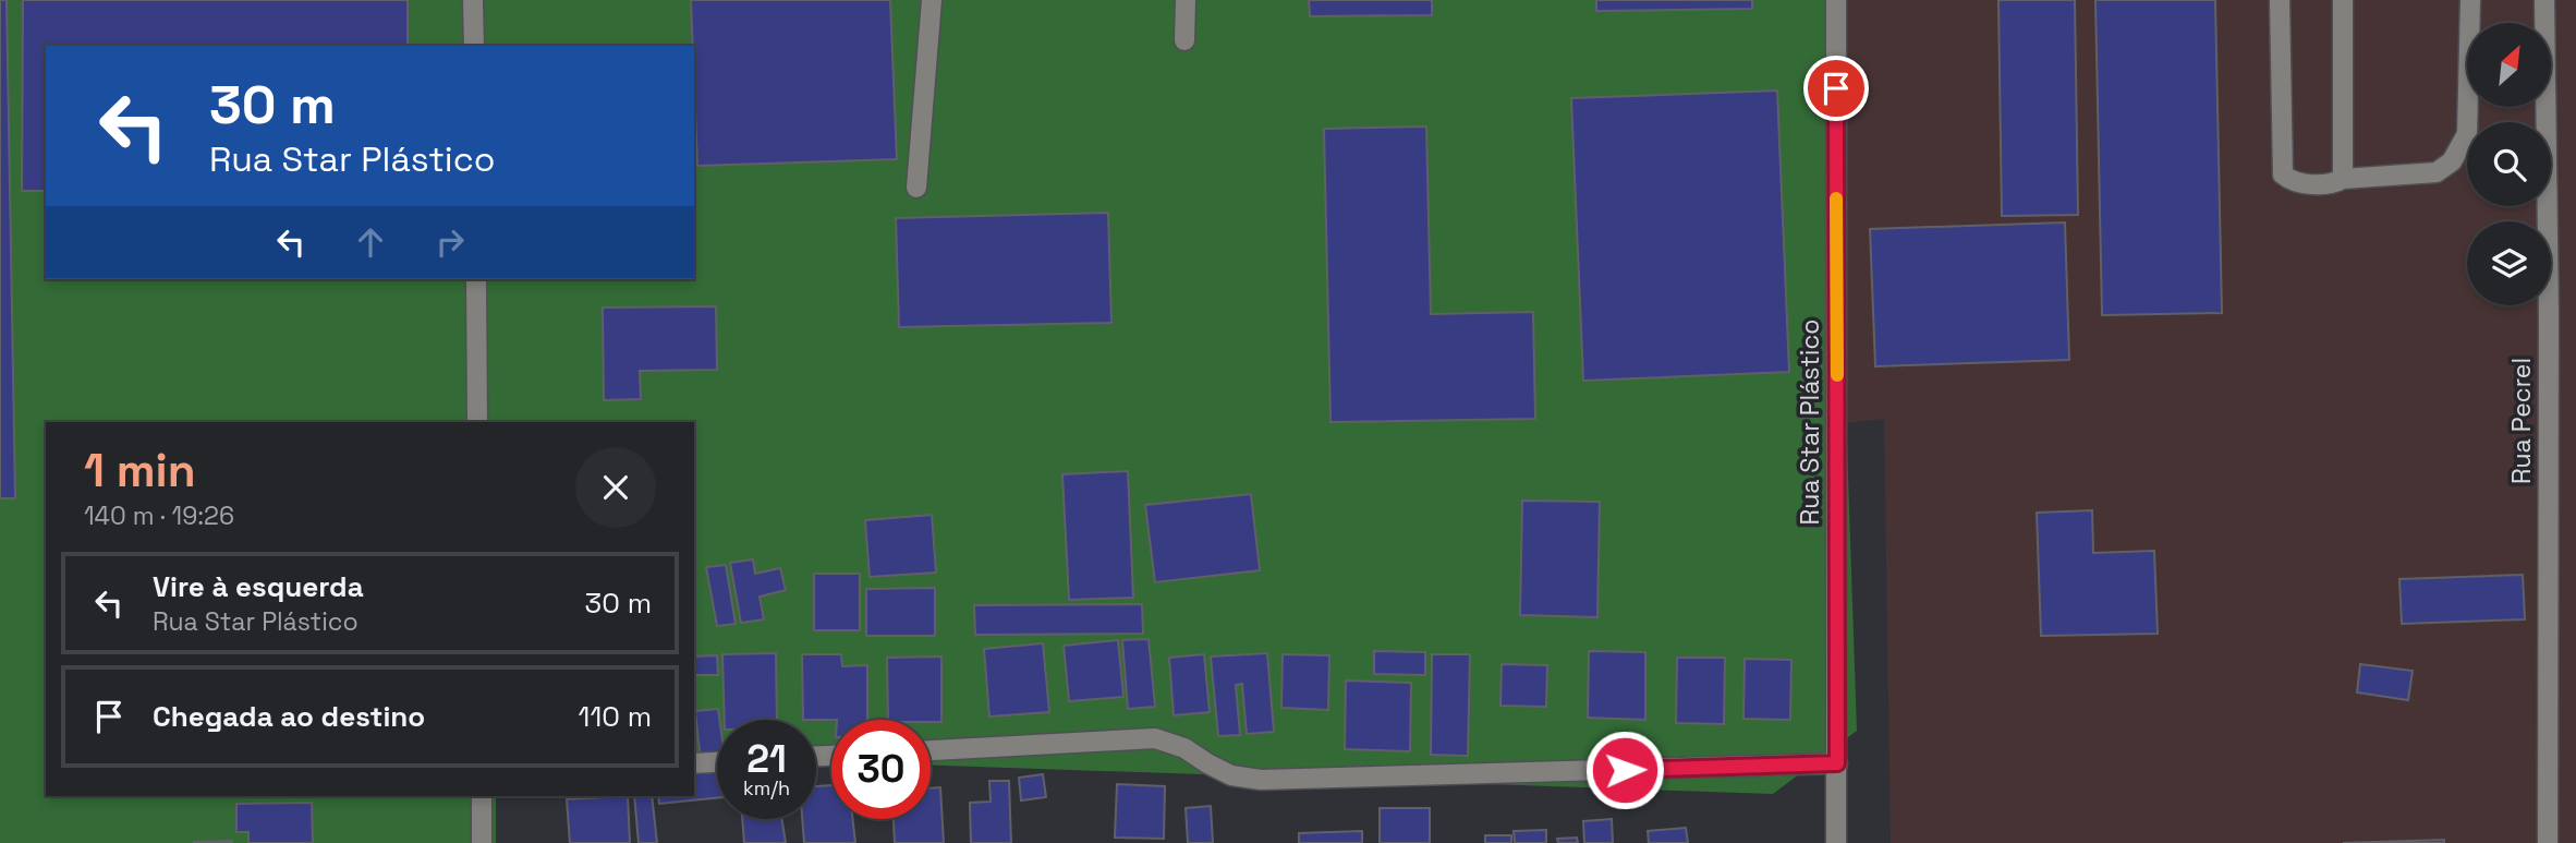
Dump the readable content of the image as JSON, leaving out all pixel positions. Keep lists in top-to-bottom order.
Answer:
{
  "streets": {
    "street": ["Rua Pecrel", "Rua Star Plástico"]
  },
  "north": "top right",
  "page": {
    "turn": ["30 m", "Rua Star Plástico"],
    "heading": ["1 min", "140 m · 19:26"],
    "list": [
      {
        "name": "Vire à esquerda",
        "note": "Rua Star Plástico",
        "value": "30 m"
      },
      {
        "name": "Chegada ao destino",
        "value": "110 m"
      }
    ],
    "speed": "21 km/h",
    "limit": "30"
  }
}
